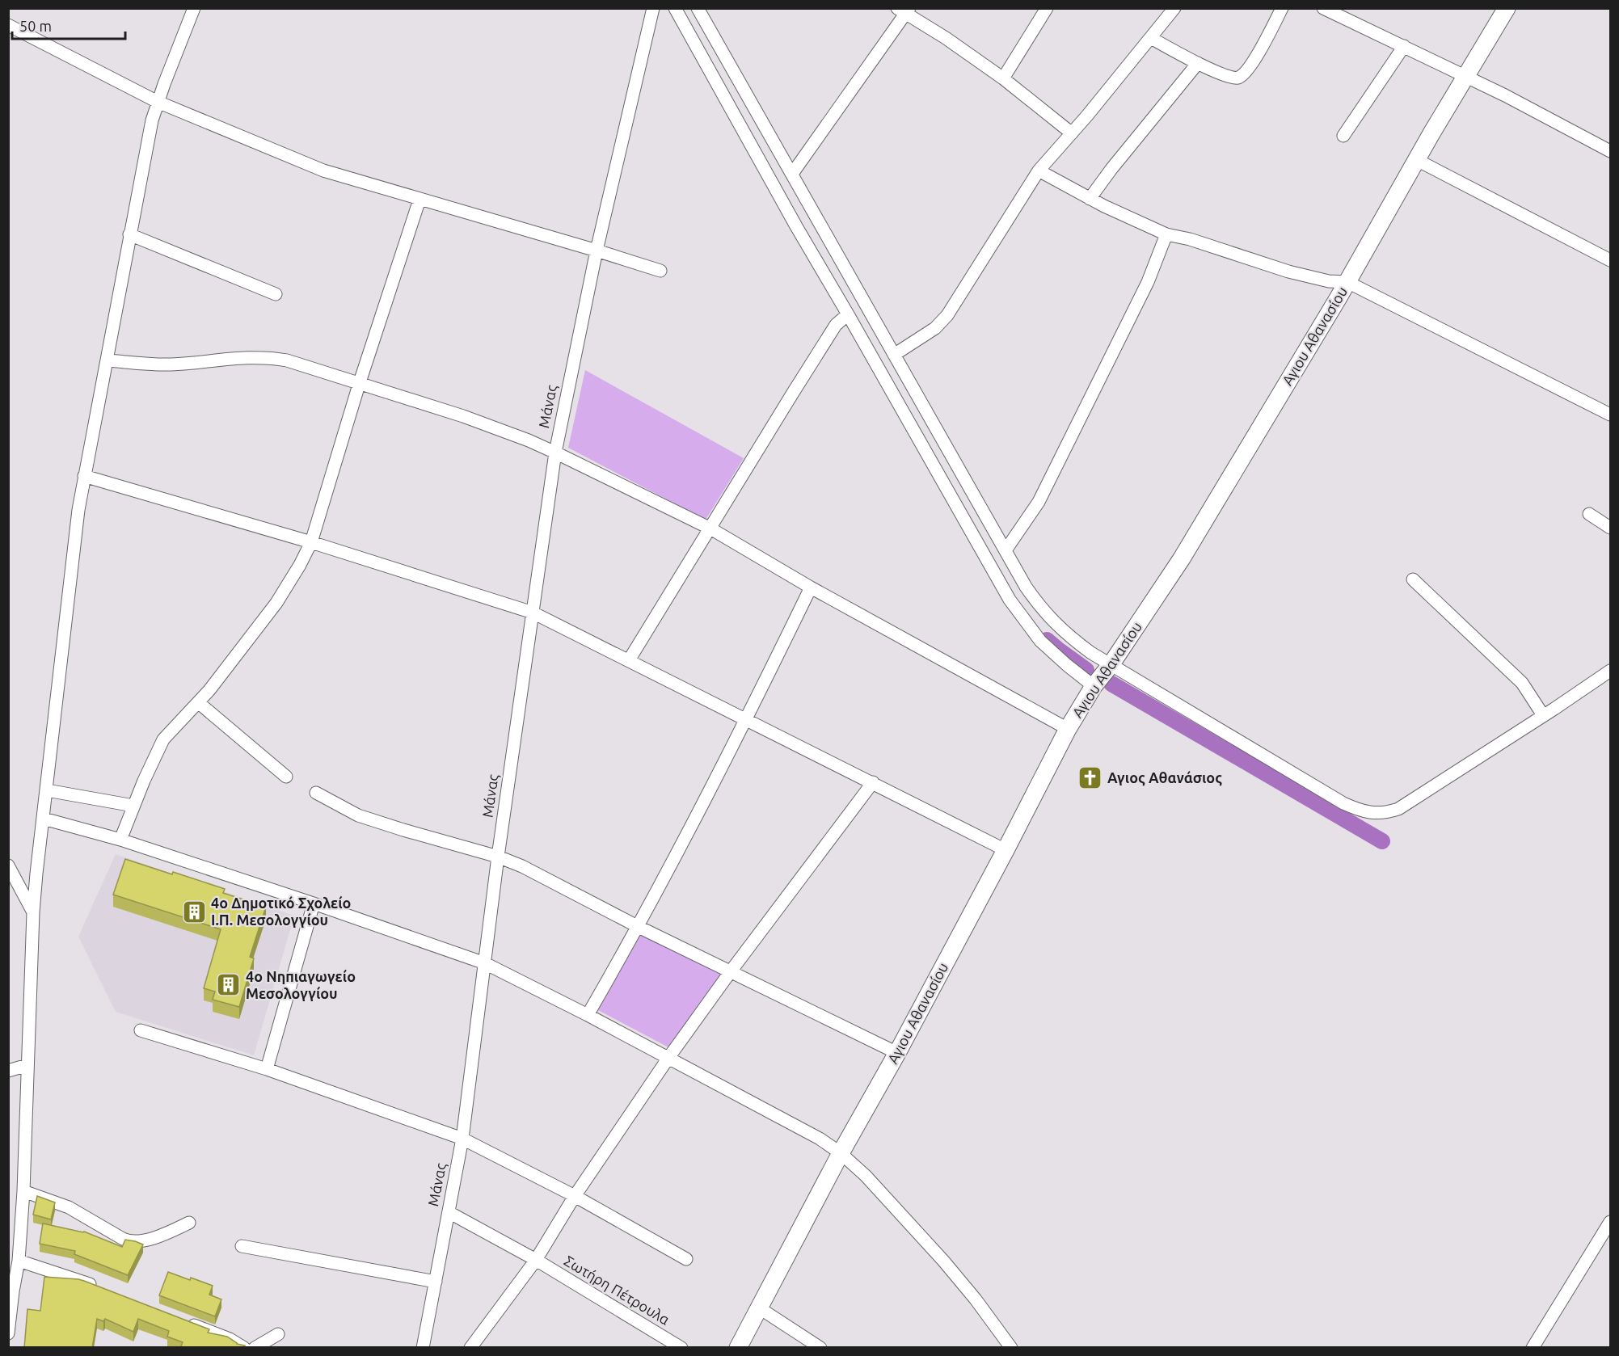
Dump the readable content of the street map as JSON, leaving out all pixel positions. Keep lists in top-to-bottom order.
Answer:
{
  "streets": {
    "main road": ["Αγιου Αθανασίου"],
    "street": ["Μάνας", "Σωτήρη Πέτρουλα"]
  },
  "crossings": [
    ["Μάνας", "Σωτήρη Πέτρουλα"]
  ],
  "places": {
    "church": ["Αγιος Αθανάσιος"],
    "building": ["4ο Δημοτικό Σχολείο Ι.Π. Μεσολογγίου", "4ο Νηπιαγωγείο Μεσολογγίου"]
  },
  "scale_bar": "50 m"
}
